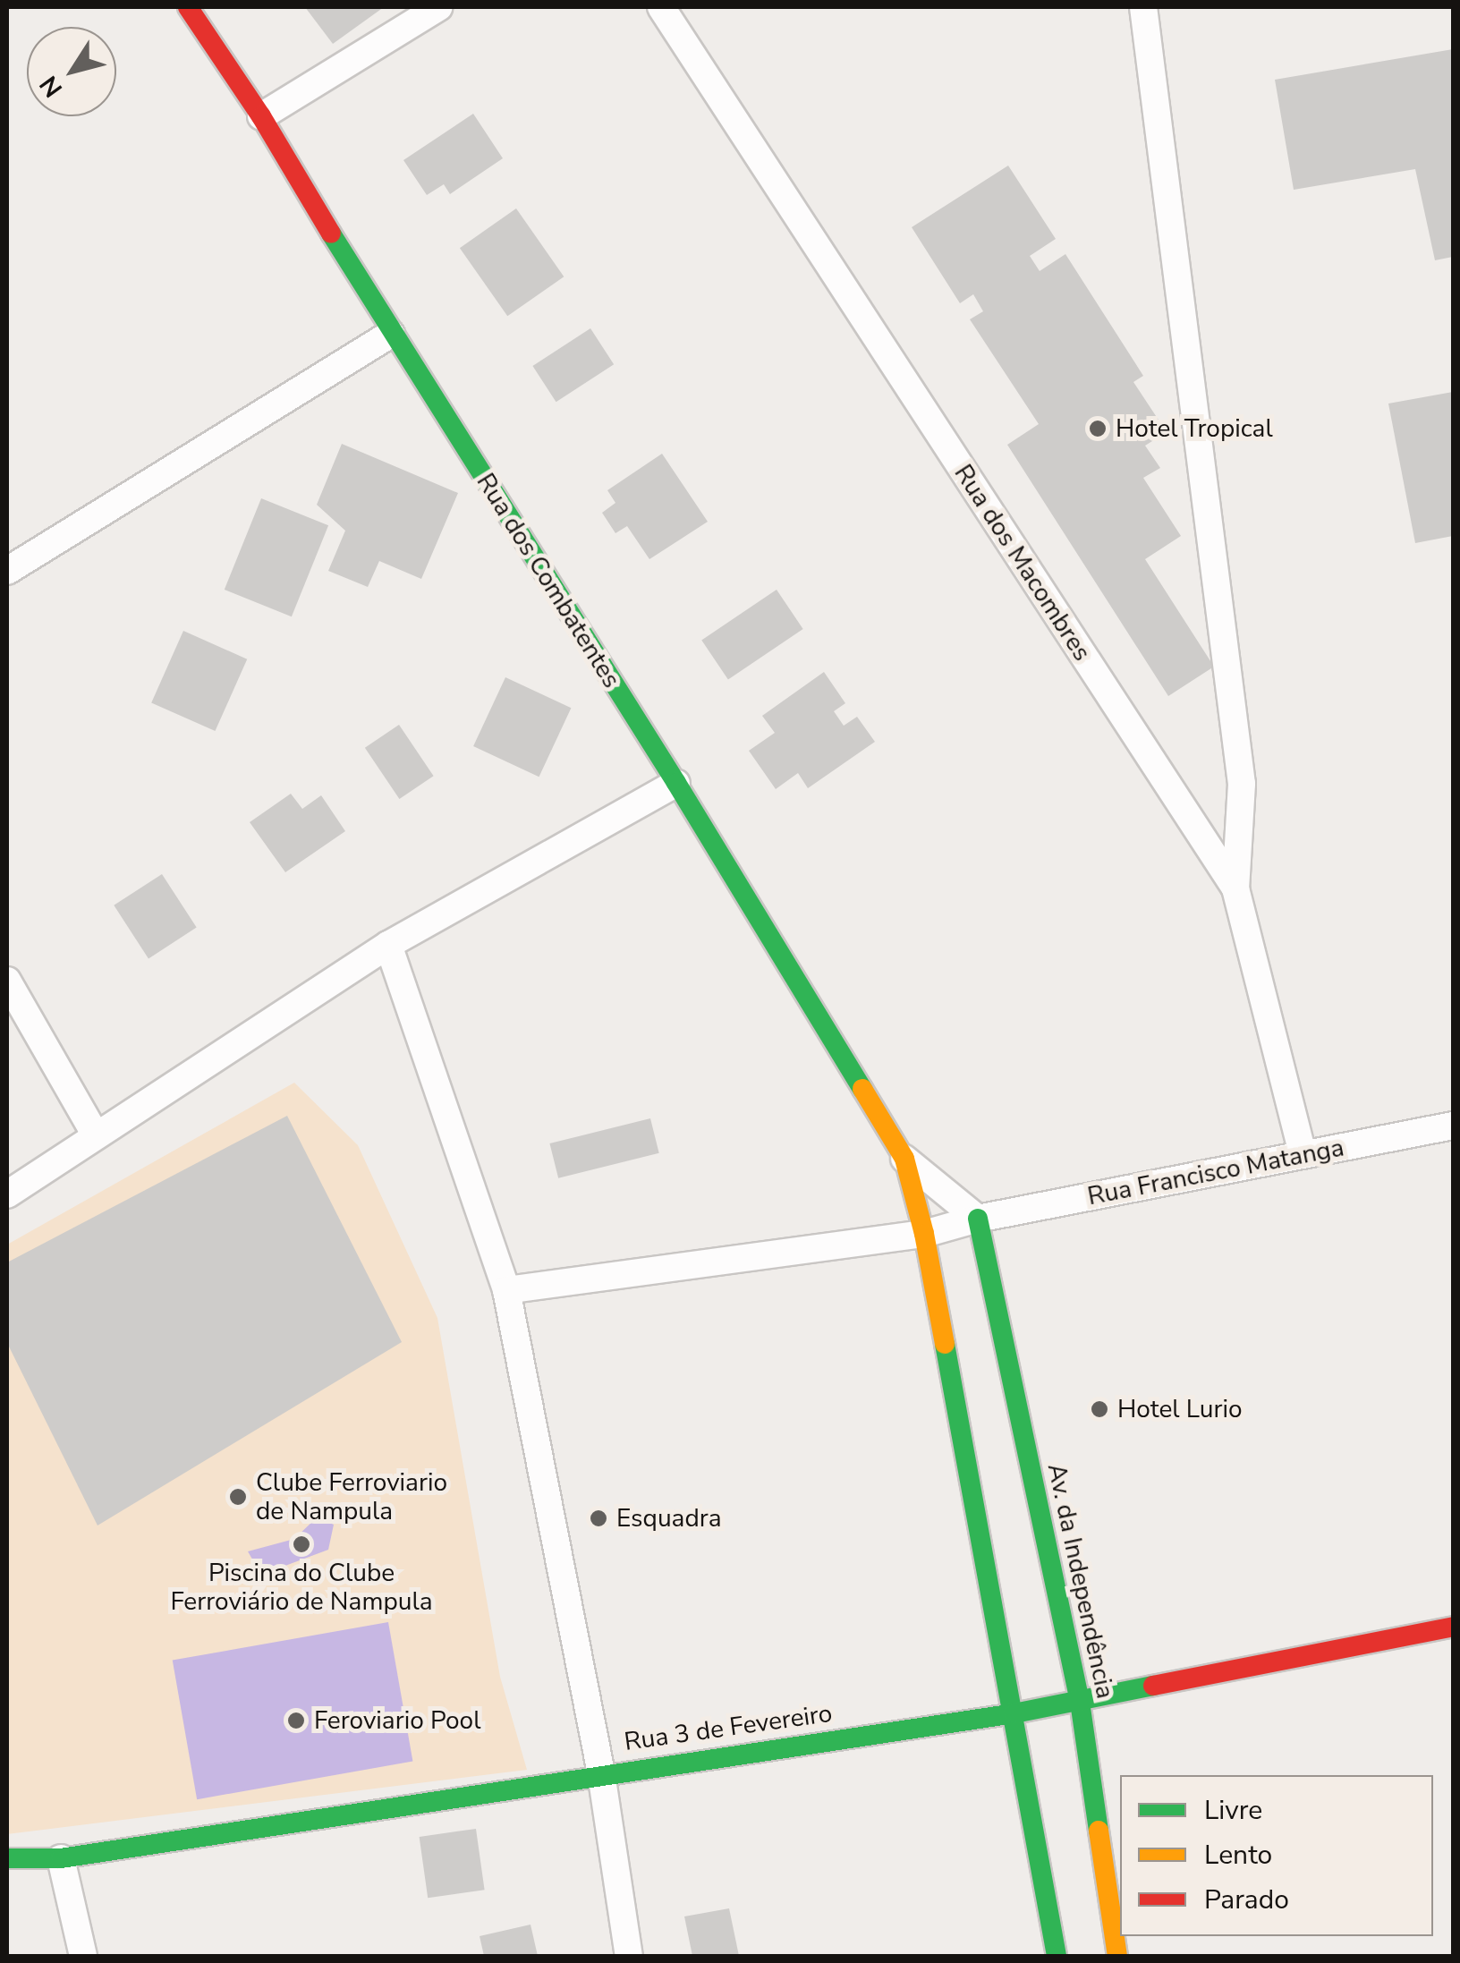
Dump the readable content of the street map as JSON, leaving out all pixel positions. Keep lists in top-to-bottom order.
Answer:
{
  "streets": {
    "street": [
      "Rua dos Macombres",
      "Rua dos Combatentes",
      "Rua Francisco Matanga",
      "Av. da Independência",
      "Rua 3 de Fevereiro"
    ]
  },
  "crossings": [
    ["Rua dos Macombres", "Rua Francisco Matanga"],
    ["Rua Francisco Matanga", "Av. da Independência"],
    ["Av. da Independência", "Rua 3 de Fevereiro"]
  ],
  "places": [
    "Hotel Tropical",
    "Hotel Lurio",
    "Clube Ferroviario de Nampula",
    "Esquadra",
    "Piscina do Clube Ferroviário de Nampula",
    "Feroviario Pool"
  ],
  "legend": ["Livre", "Lento", "Parado"],
  "north": "bottom left"
}
